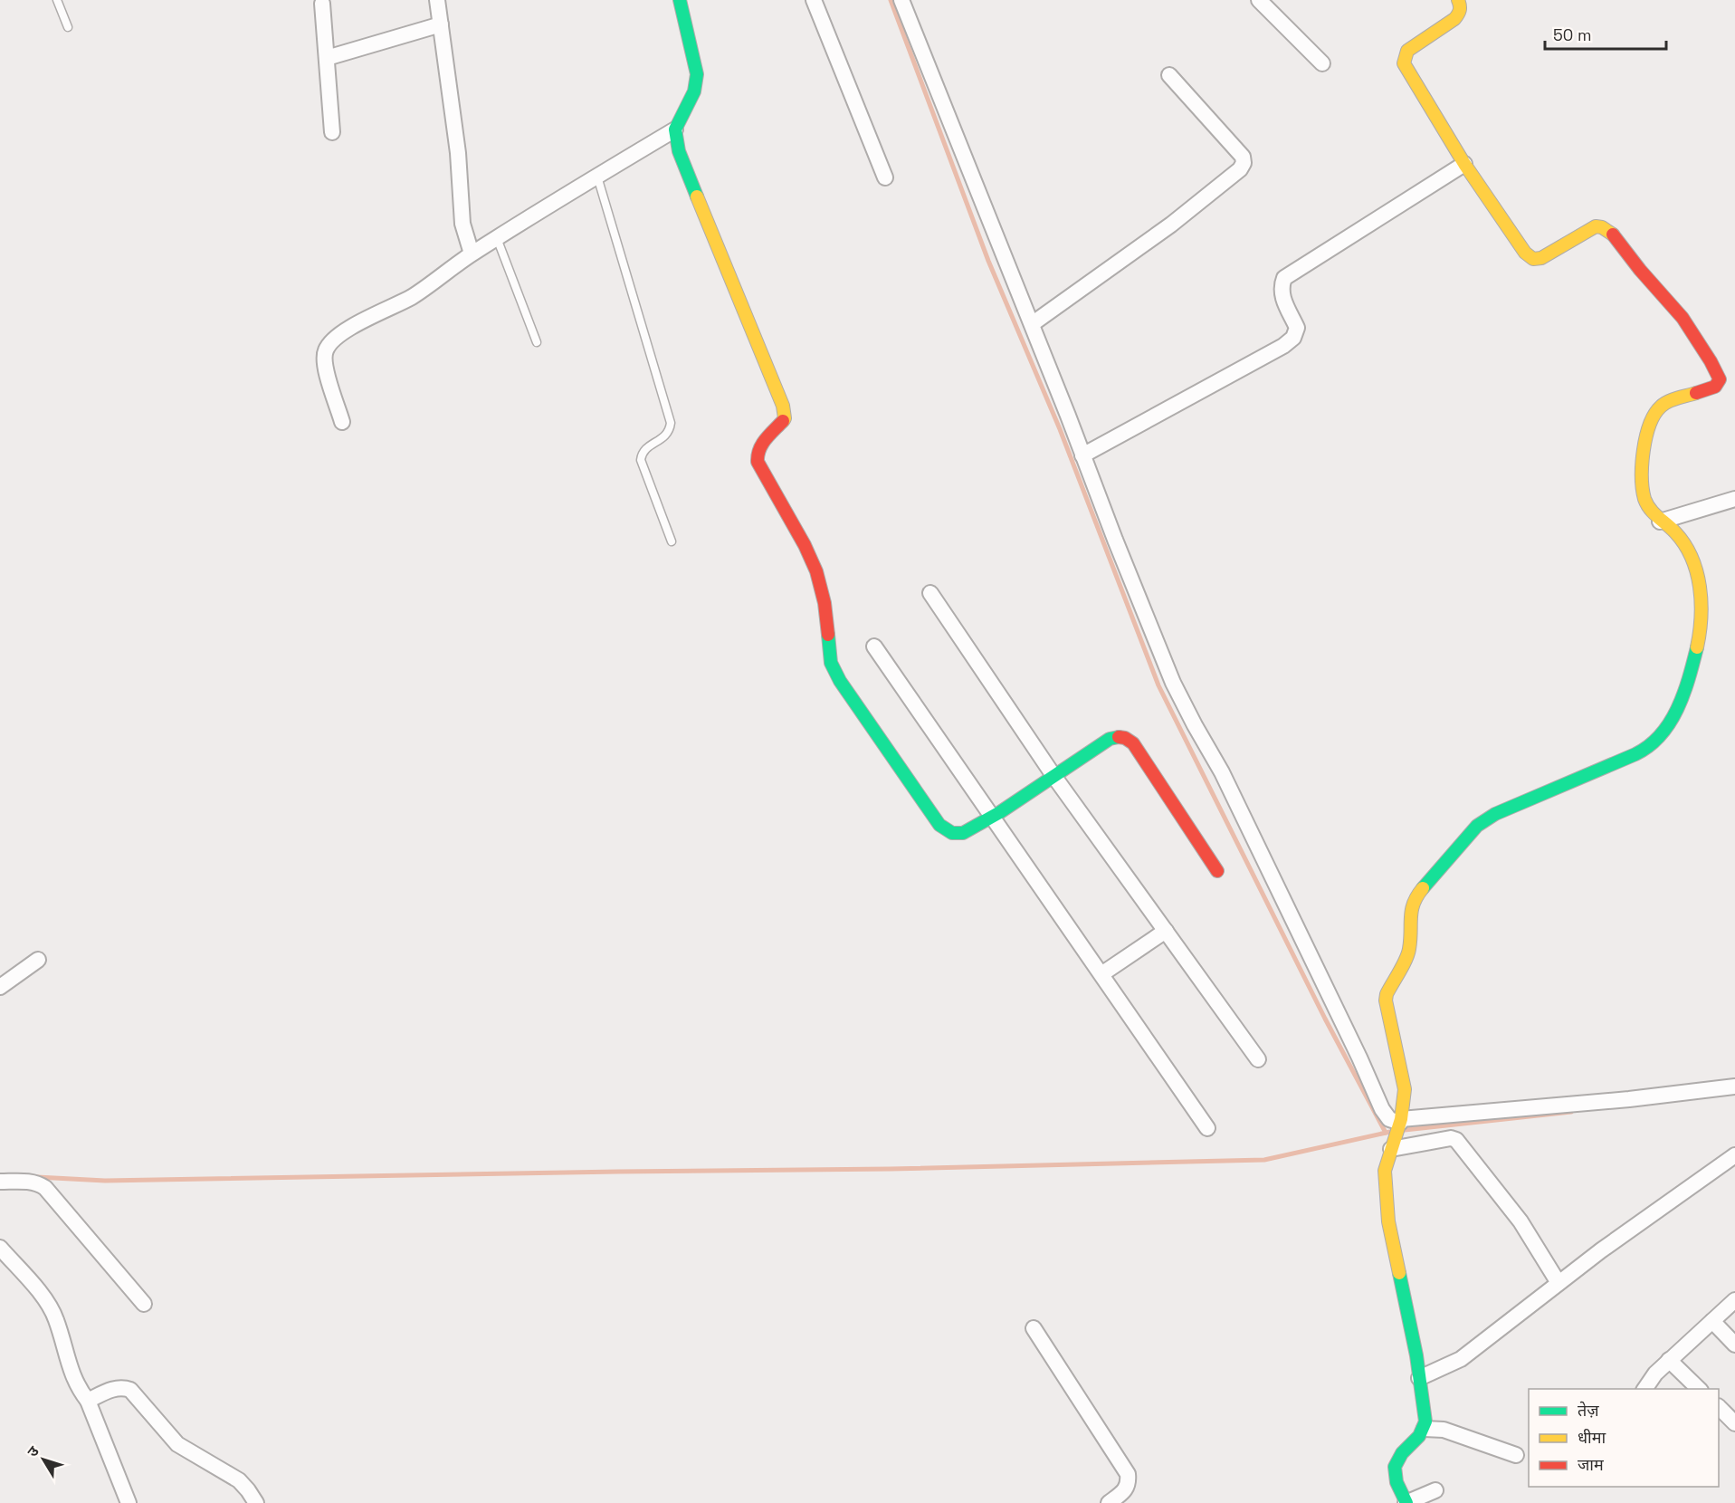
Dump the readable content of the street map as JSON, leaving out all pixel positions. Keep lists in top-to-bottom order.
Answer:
{
  "legend": ["तेज़", "धीमा", "जाम"],
  "scale_bar": "50 m",
  "north": "top left"
}
